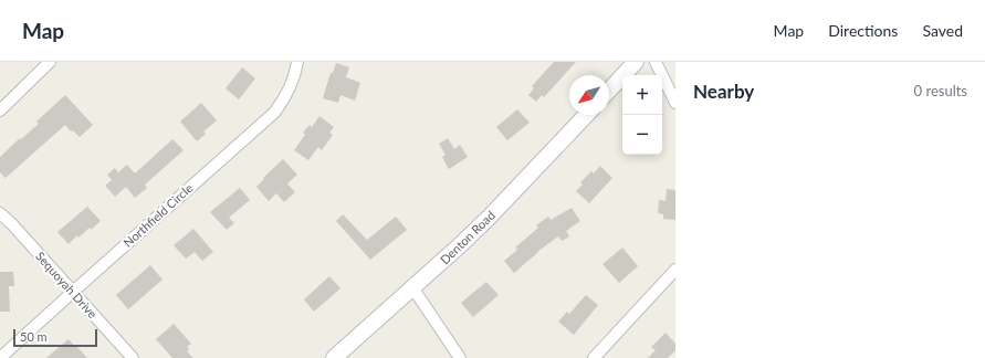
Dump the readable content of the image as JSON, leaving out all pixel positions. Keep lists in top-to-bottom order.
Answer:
{
  "streets": {
    "street": ["Northfield Circle", "Denton Road", "Sequoyah Drive"]
  },
  "crossings": [
    ["Northfield Circle", "Sequoyah Drive"]
  ],
  "scale_bar": "50 m",
  "north": "bottom left",
  "page": {
    "header": "Map",
    "nav": ["Map", "Directions", "Saved"],
    "heading": ["Nearby", "0 results"],
    "map_buttons": ["+", "−"],
    "scale": "50 m"
  }
}
